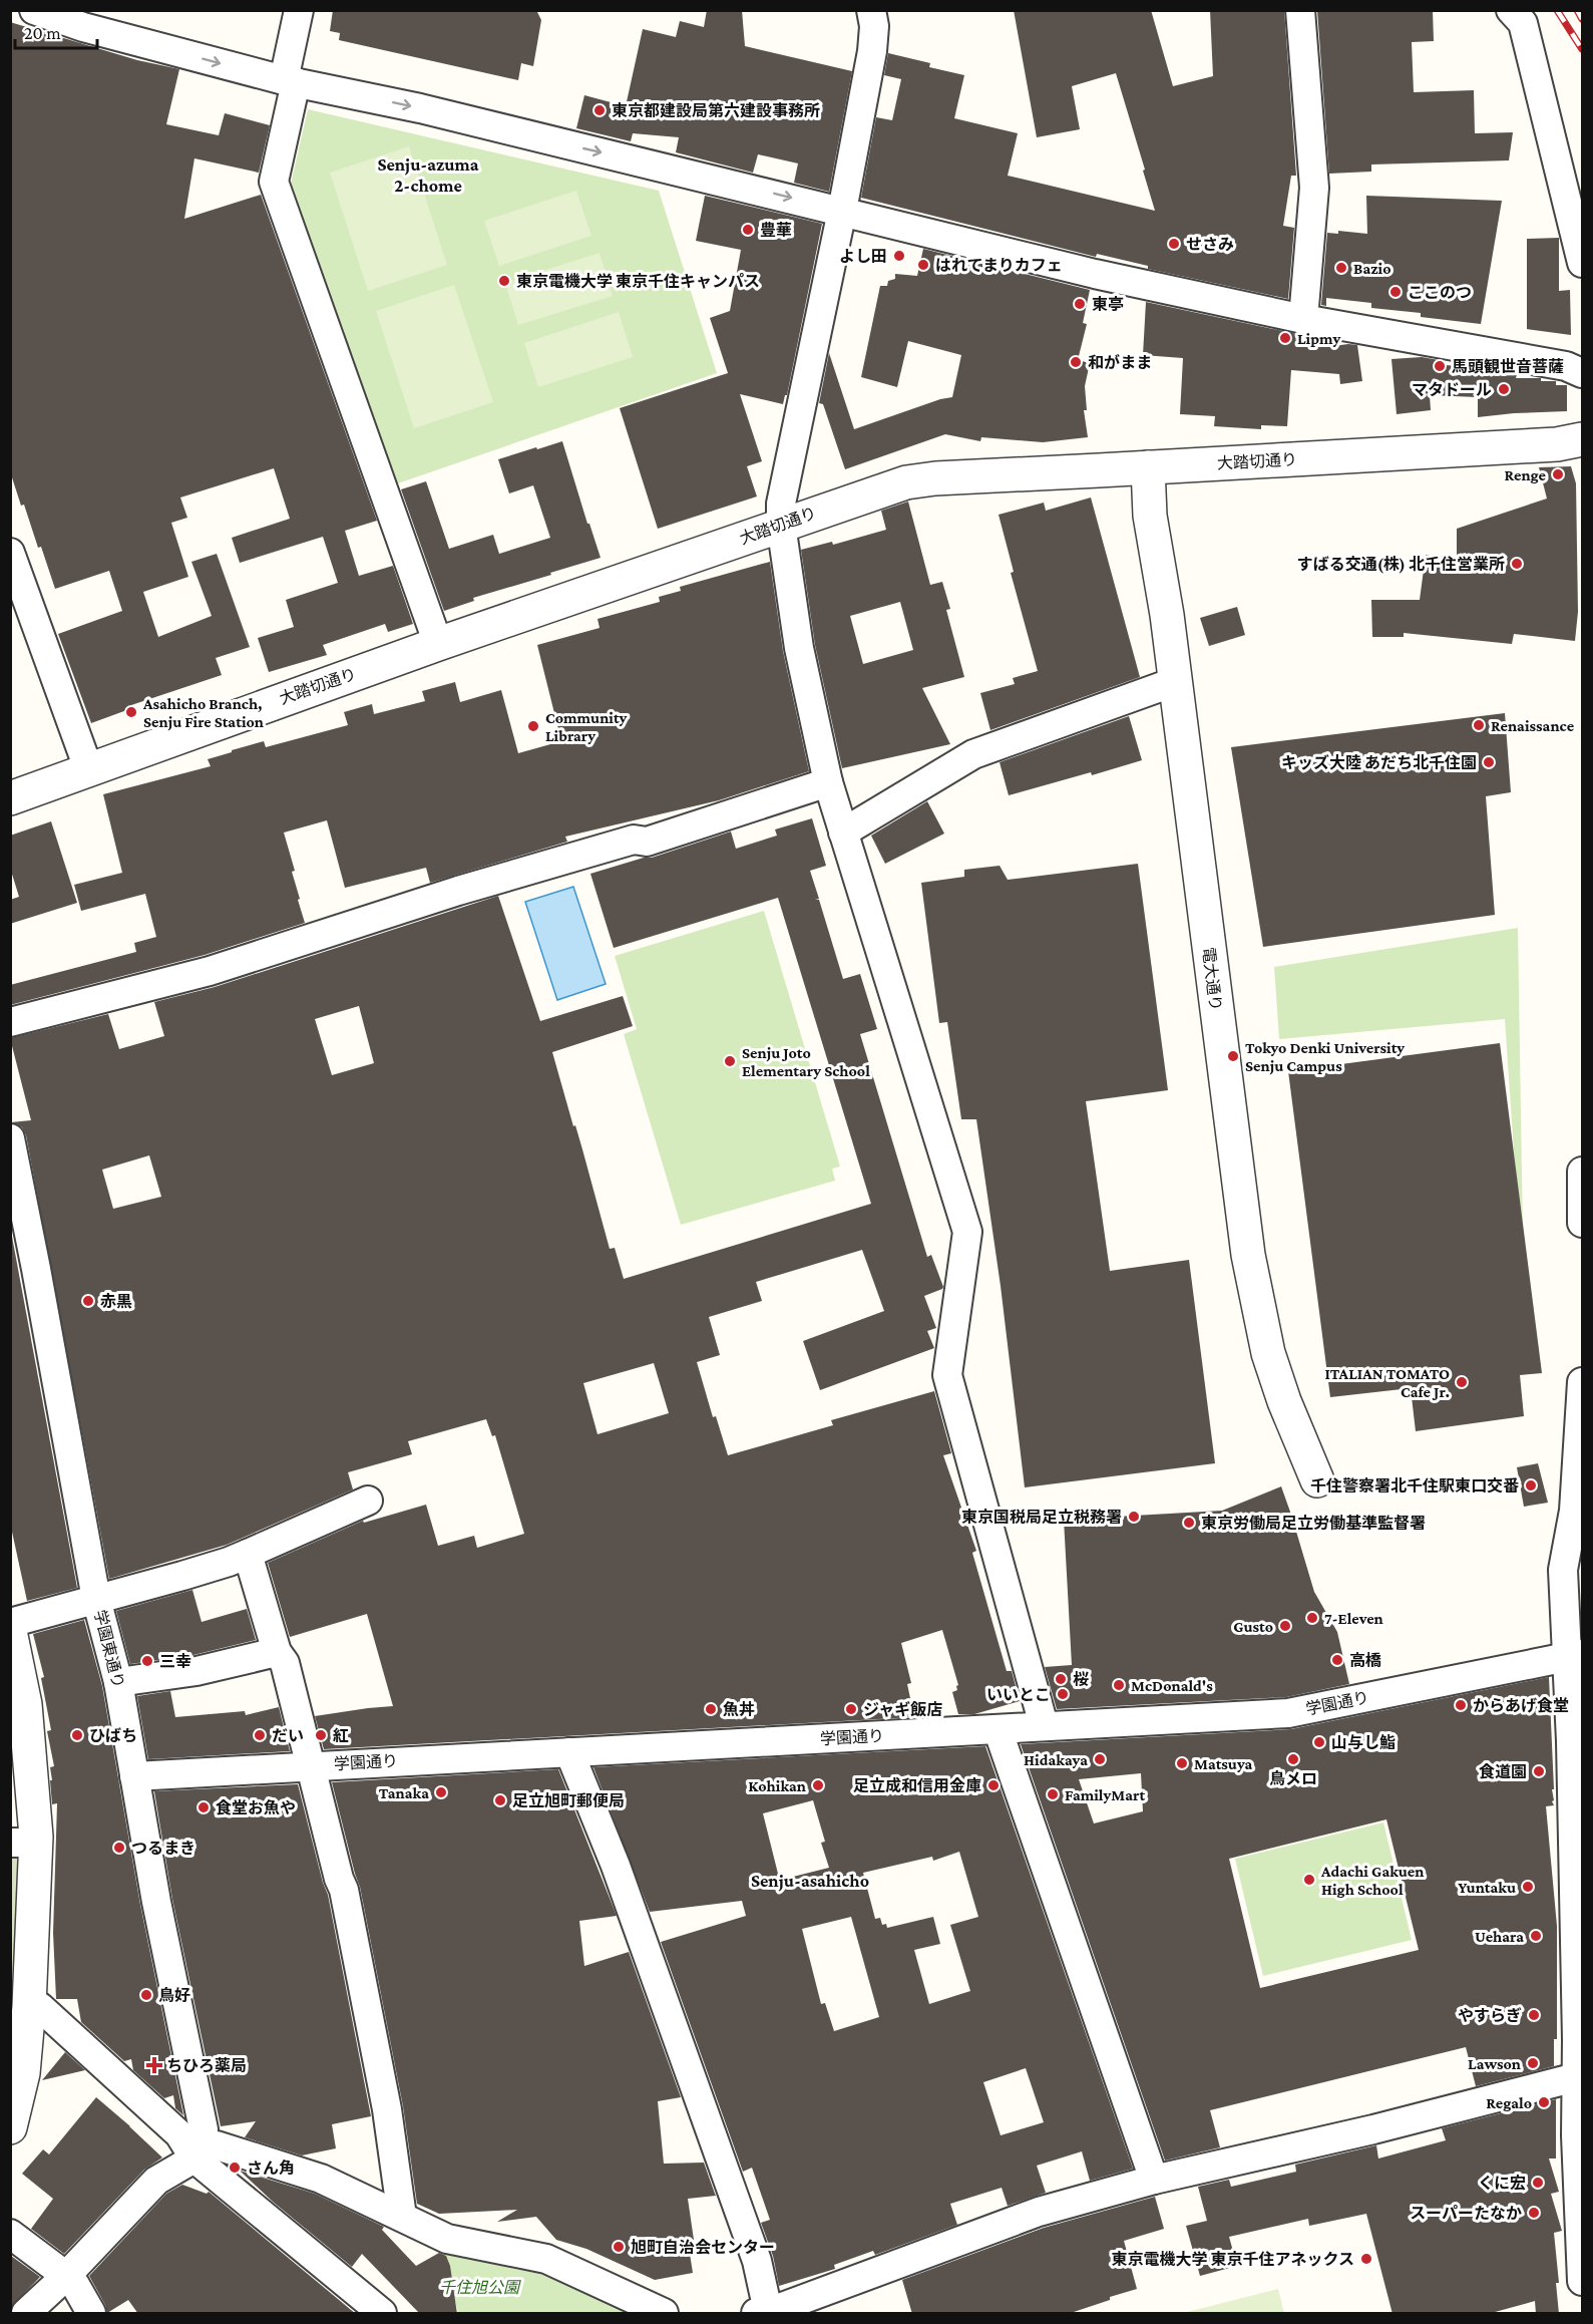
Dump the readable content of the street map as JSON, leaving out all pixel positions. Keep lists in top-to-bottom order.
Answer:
{
  "streets": {
    "street": [
      "大踏切通り",
      "電大通り",
      "学園東通り",
      "学園通り"
    ]
  },
  "crossings": [
    ["大踏切通り", "電大通り"],
    ["学園東通り", "学園通り"]
  ],
  "districts": ["Senju-azuma 2-chome", "Senju-asahicho"],
  "parks": ["千住旭公園"],
  "places": {
    "other": [
      "東京都建設局第六建設事務所",
      "豊華",
      "せさみ",
      "よし田",
      "はれてまりカフェ",
      "Bazio",
      "東京電機大学 東京千住キャンパス",
      "ここのつ",
      "東亭",
      "Lipmy",
      "和がまま",
      "馬頭観世音菩薩",
      "マタドール",
      "Renge",
      "すばる交通(株) 北千住営業所",
      "Asahicho Branch, Senju Fire Station",
      "Renaissance",
      "Community Library",
      "キッズ大陸 あだち北千住園",
      "Tokyo Denki University Senju Campus",
      "Senju Joto Elementary School",
      "赤黒",
      "ITALIAN TOMATO Cafe Jr.",
      "千住警察署北千住駅東口交番",
      "東京国税局足立税務署",
      "東京労働局足立労働基準監督署",
      "7-Eleven",
      "Gusto",
      "高橋",
      "三幸",
      "桜",
      "McDonald's",
      "いいとこ",
      "からあげ食堂",
      "魚丼",
      "ジャギ飯店",
      "ひばち",
      "だい",
      "紅",
      "山与し鮨",
      "Hidakaya",
      "鳥メロ",
      "Matsuya",
      "食道園",
      "Kohikan",
      "足立成和信用金庫",
      "Tanaka",
      "FamilyMart",
      "足立旭町郵便局",
      "食堂お魚や",
      "つるまき",
      "Adachi Gakuen High School",
      "Yuntaku",
      "Uehara",
      "鳥好",
      "やすらぎ",
      "Lawson",
      "Regalo",
      "さん角",
      "くに宏",
      "スーパーたなか",
      "旭町自治会センター",
      "東京電機大学 東京千住アネックス"
    ],
    "health": ["ちひろ薬局"]
  },
  "scale_bar": "20 m"
}
